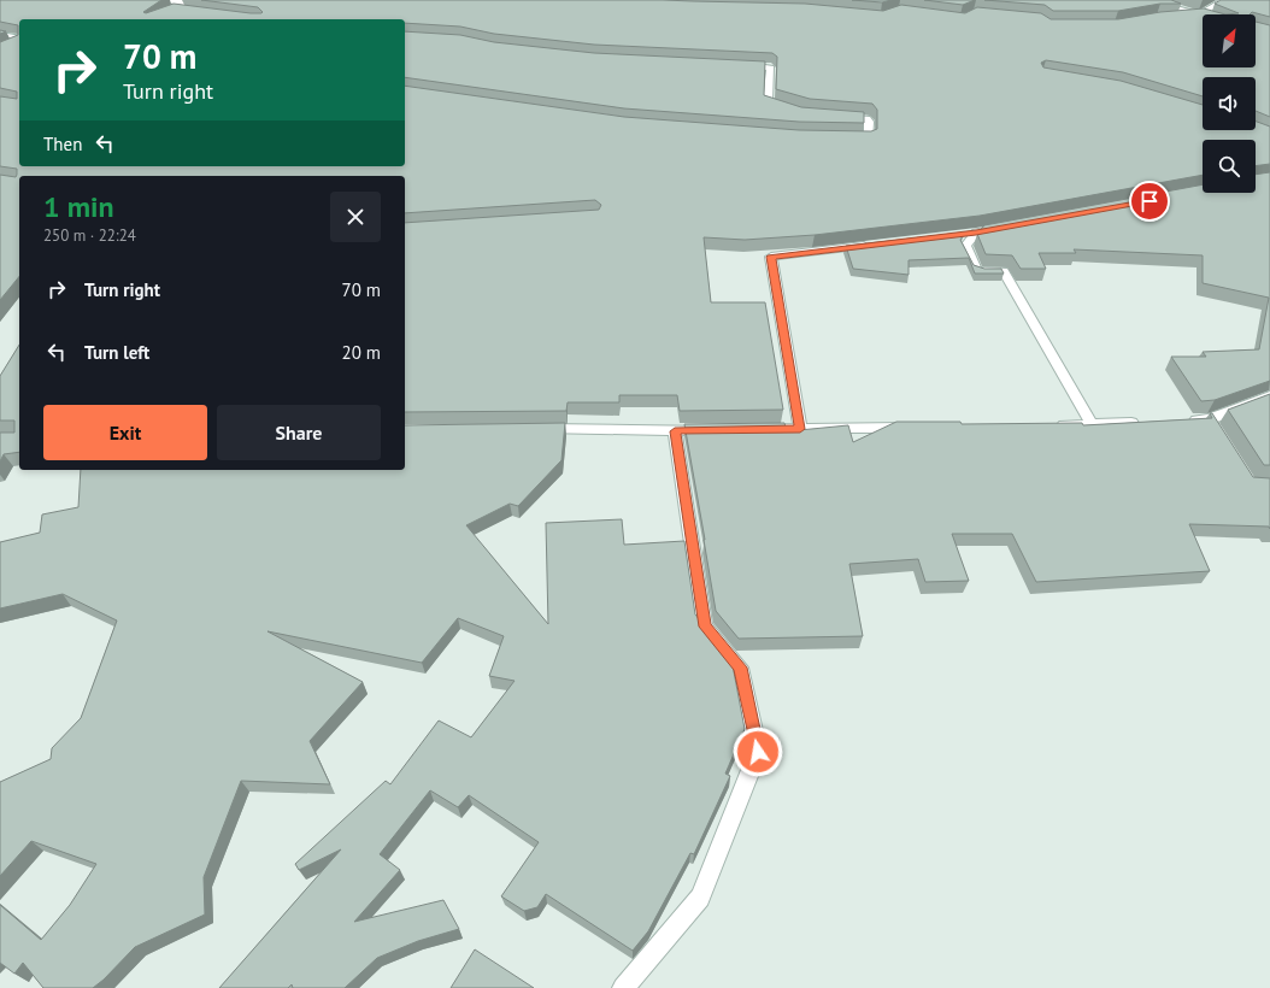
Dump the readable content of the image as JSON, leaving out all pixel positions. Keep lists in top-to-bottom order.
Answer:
{
  "north": "top right",
  "page": {
    "turn": ["70 m", "Turn right"],
    "then": "Then",
    "heading": ["1 min", "250 m · 22:24"],
    "list": [
      {
        "name": "Turn right",
        "value": "70 m"
      },
      {
        "name": "Turn left",
        "value": "20 m"
      }
    ],
    "buttons": ["Exit", "Share"]
  }
}
